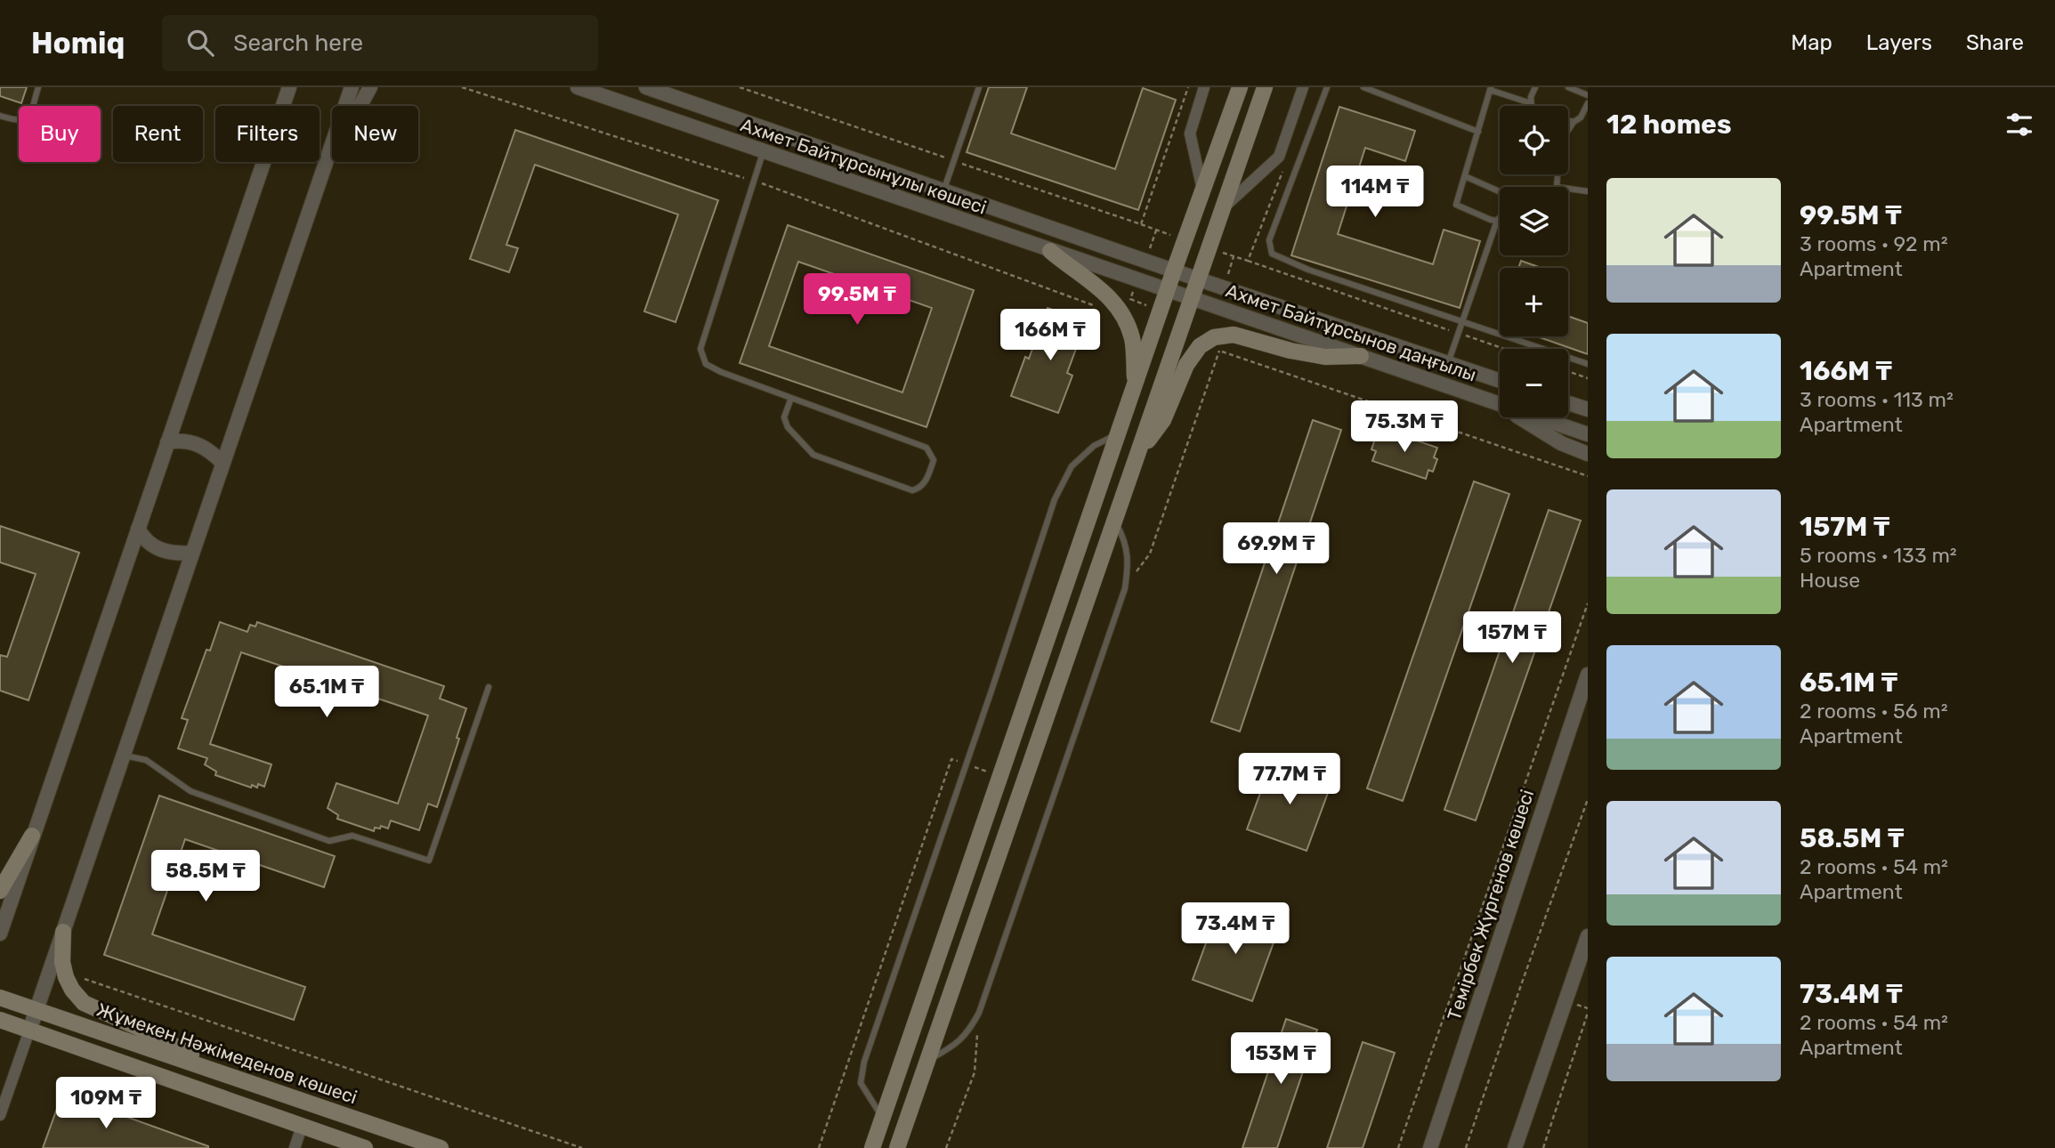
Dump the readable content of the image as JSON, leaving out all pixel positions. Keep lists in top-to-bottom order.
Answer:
{
  "streets": {
    "main road": ["Жұмекен Нәжімеденов көшесі"],
    "street": ["Ахмет Байтұрсынұлы көшесі", "Ахмет Байтұрсынов даңғылы", "Темірбек Жүргенов көшесі"]
  },
  "crossings": [
    ["Ахмет Байтұрсынұлы көшесі", "Ахмет Байтұрсынов даңғылы"]
  ],
  "page": {
    "header": "Homiq",
    "search": "Search here",
    "nav": ["Map", "Layers", "Share"],
    "heading": "12 homes",
    "map_buttons": ["+", "−"],
    "chip": [
      "Buy",
      "Rent",
      "Filters",
      "New"
    ],
    "list": [
      {
        "name": "99.5M ₸",
        "note": "3 rooms · 92 m² · Apartment"
      },
      {
        "name": "166M ₸",
        "note": "3 rooms · 113 m² · Apartment"
      },
      {
        "name": "157M ₸",
        "note": "5 rooms · 133 m² · House"
      },
      {
        "name": "65.1M ₸",
        "note": "2 rooms · 56 m² · Apartment"
      },
      {
        "name": "58.5M ₸",
        "note": "2 rooms · 54 m² · Apartment"
      },
      {
        "name": "73.4M ₸",
        "note": "2 rooms · 54 m² · Apartment"
      }
    ],
    "price": [
      "114M ₸",
      "99.5M ₸",
      "166M ₸",
      "75.3M ₸",
      "69.9M ₸",
      "157M ₸",
      "65.1M ₸",
      "77.7M ₸",
      "58.5M ₸",
      "73.4M ₸",
      "153M ₸",
      "109M ₸"
    ]
  }
}
